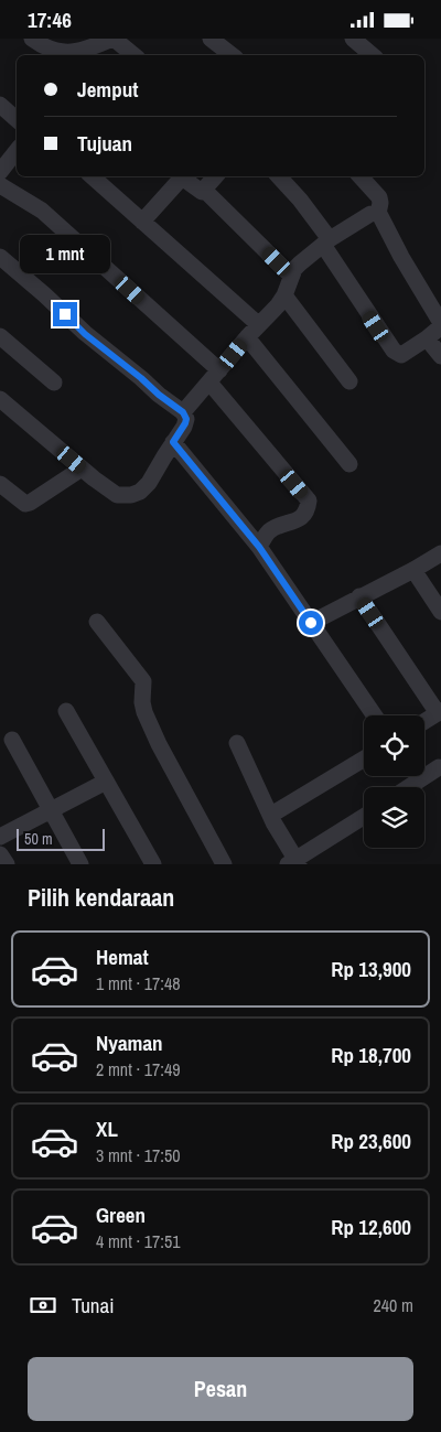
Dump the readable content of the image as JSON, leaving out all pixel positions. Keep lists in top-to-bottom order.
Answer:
{
  "scale_bar": "50 m",
  "page": {
    "status": "17:46",
    "banner": ["Jemput", "Tujuan"],
    "bubble": "1 mnt",
    "scale": "50 m",
    "heading": "Pilih kendaraan",
    "list": [
      {
        "name": "Hemat",
        "note": "1 mnt · 17:48",
        "value": "Rp 13,900"
      },
      {
        "name": "Nyaman",
        "note": "2 mnt · 17:49",
        "value": "Rp 18,700"
      },
      {
        "name": "XL",
        "note": "3 mnt · 17:50",
        "value": "Rp 23,600"
      },
      {
        "name": "Green",
        "note": "4 mnt · 17:51",
        "value": "Rp 12,600"
      }
    ],
    "pay": ["Tunai", "240 m"],
    "buttons": "Pesan"
  }
}
